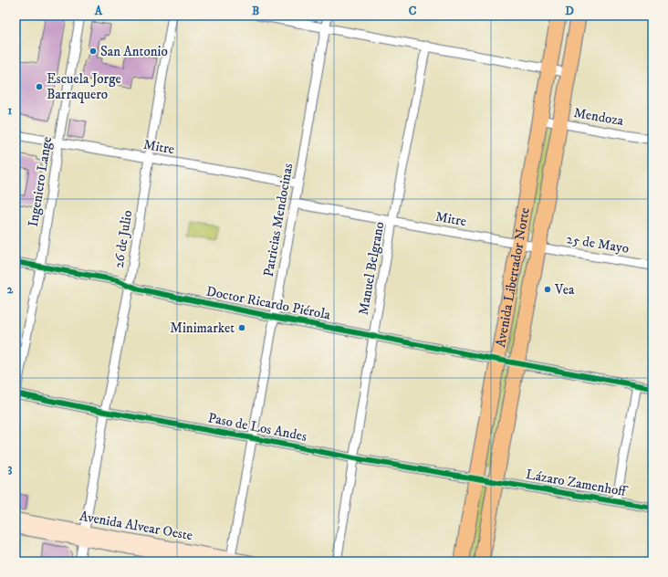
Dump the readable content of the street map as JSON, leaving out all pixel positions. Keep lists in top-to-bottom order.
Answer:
{
  "streets": {
    "highway": ["Avenida Libertador Norte"],
    "main road": ["Avenida Alvear Oeste"],
    "street": [
      "Mendoza",
      "Mitre",
      "Ingeniero Lange",
      "Patricias Mendocinas",
      "26 de Julio",
      "25 de Mayo",
      "Manuel Belgrano",
      "Doctor Ricardo Piérola",
      "Paso de Los Andes",
      "Lázaro Zamenhoff"
    ]
  },
  "crossings": [
    ["Mendoza", "Avenida Libertador Norte"],
    ["Mitre", "Ingeniero Lange"],
    ["Mitre", "Patricias Mendocinas"],
    ["Mitre", "26 de Julio"],
    ["Mitre", "25 de Mayo"],
    ["Mitre", "Manuel Belgrano"],
    ["Mitre", "Avenida Libertador Norte"],
    ["Ingeniero Lange", "Doctor Ricardo Piérola"],
    ["Ingeniero Lange", "Paso de Los Andes"],
    ["Patricias Mendocinas", "Doctor Ricardo Piérola"],
    ["Patricias Mendocinas", "Paso de Los Andes"],
    ["Patricias Mendocinas", "Avenida Alvear Oeste"],
    ["26 de Julio", "Doctor Ricardo Piérola"],
    ["26 de Julio", "Paso de Los Andes"],
    ["26 de Julio", "Avenida Alvear Oeste"],
    ["25 de Mayo", "Avenida Libertador Norte"],
    ["Manuel Belgrano", "Doctor Ricardo Piérola"],
    ["Manuel Belgrano", "Paso de Los Andes"],
    ["Avenida Libertador Norte", "Doctor Ricardo Piérola"],
    ["Avenida Libertador Norte", "Paso de Los Andes"],
    ["Avenida Libertador Norte", "Lázaro Zamenhoff"],
    ["Paso de Los Andes", "Lázaro Zamenhoff"]
  ],
  "places": [
    "San Antonio",
    "Escuela Jorge Barraquero",
    "Vea",
    "Minimarket"
  ],
  "grid": {
    "columns": [
      "A",
      "B",
      "C",
      "D"
    ],
    "rows": ["1", "2", "3"]
  }
}
